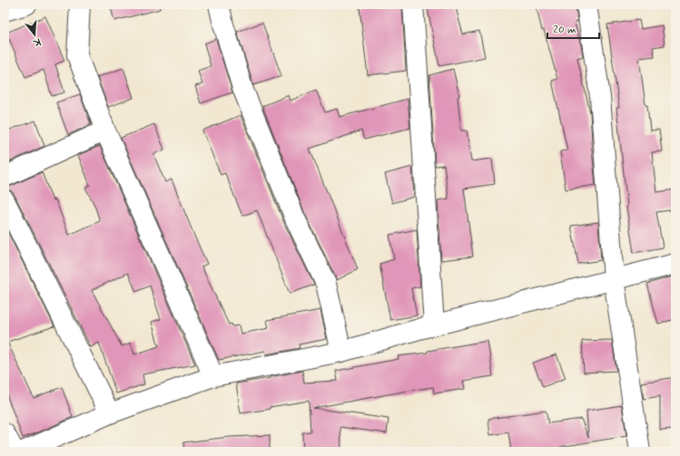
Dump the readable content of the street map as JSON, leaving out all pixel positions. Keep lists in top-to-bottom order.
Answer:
{
  "scale_bar": "20 m",
  "north": "bottom"
}
